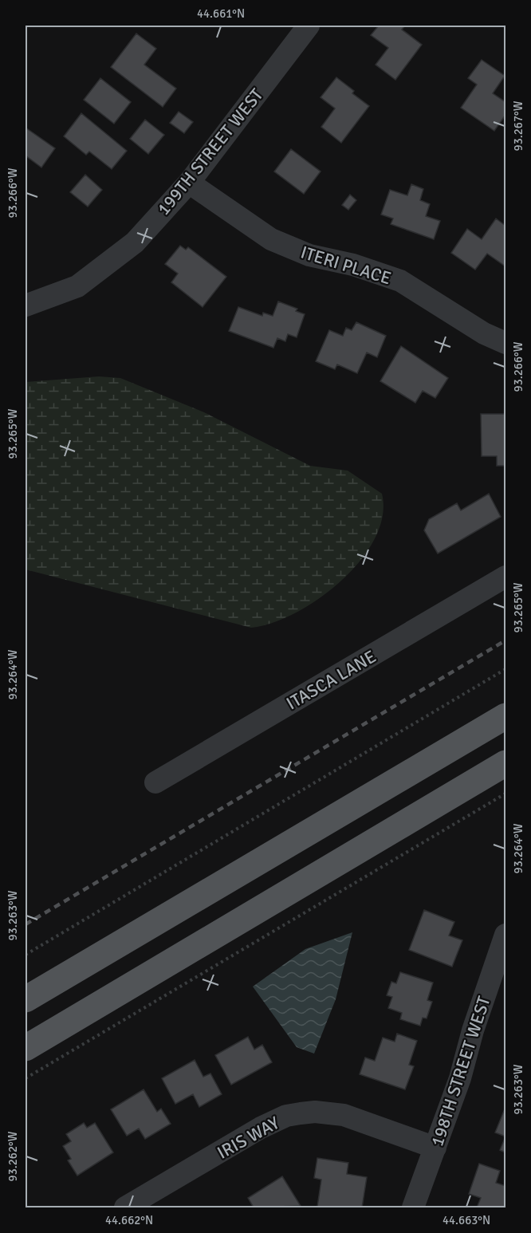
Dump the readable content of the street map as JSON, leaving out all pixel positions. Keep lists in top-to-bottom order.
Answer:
{
  "streets": {
    "street": [
      "199TH STREET WEST",
      "ITERI PLACE",
      "ITASCA LANE",
      "198TH STREET WEST",
      "IRIS WAY"
    ]
  },
  "crossings": [
    ["199TH STREET WEST", "ITERI PLACE"],
    ["198TH STREET WEST", "IRIS WAY"]
  ],
  "coordinates": [
    "44.661°N",
    "93.267°W",
    "93.266°W",
    "93.265°W",
    "93.264°W",
    "93.263°W",
    "93.262°W",
    "44.662°N",
    "44.663°N"
  ]
}
